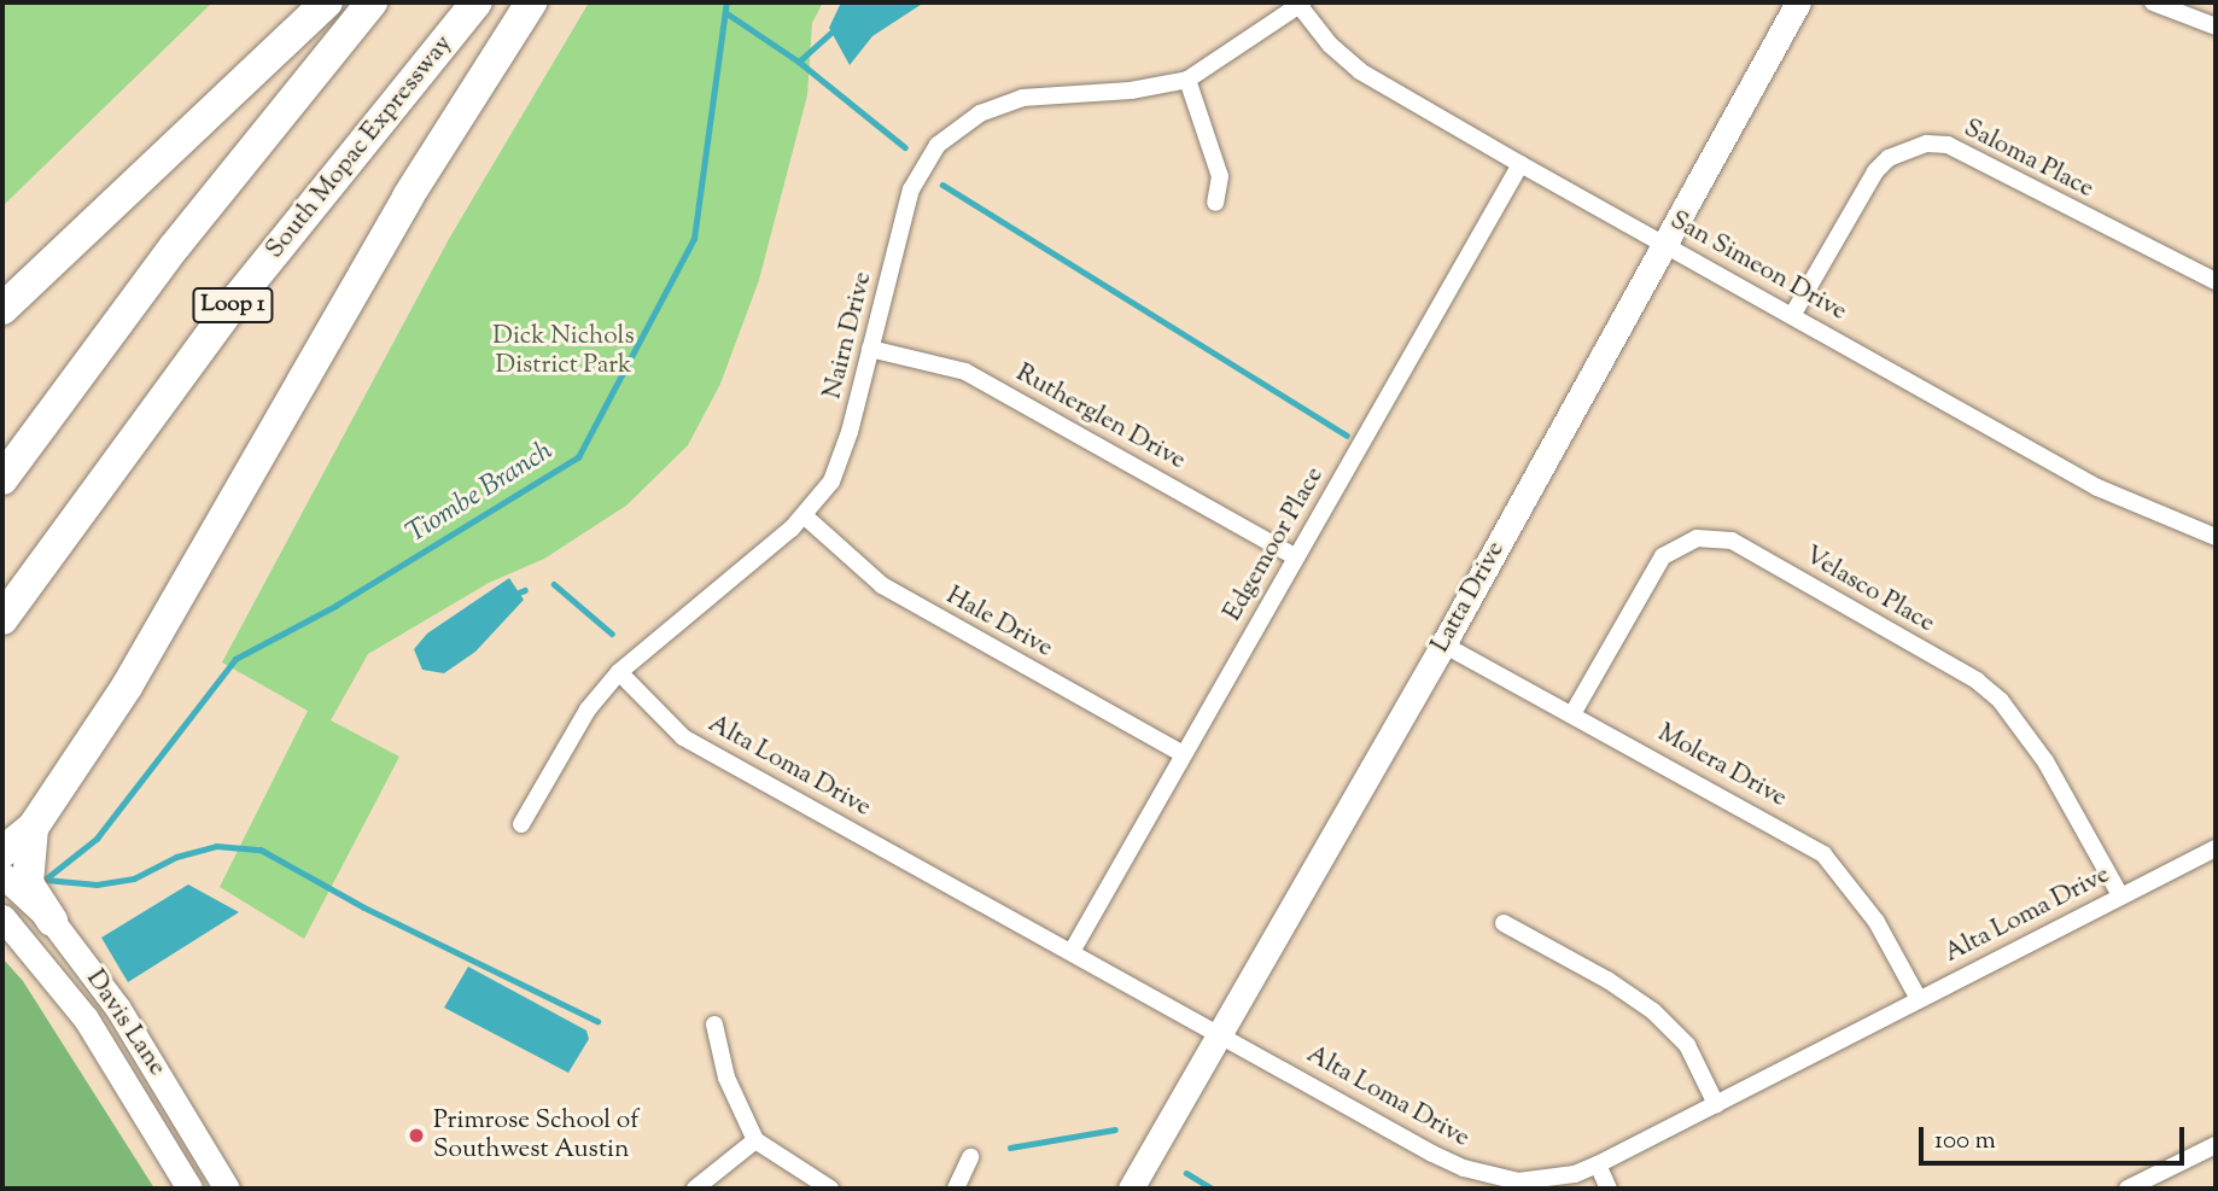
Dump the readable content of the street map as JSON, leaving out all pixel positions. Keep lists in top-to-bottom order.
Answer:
{
  "streets": {
    "highway": ["South Mopac Expressway", "Loop 1"],
    "street": [
      "Saloma Place",
      "San Simeon Drive",
      "Nairn Drive",
      "Rutherglen Drive",
      "Edgemoor Place",
      "Velasco Place",
      "Latta Drive",
      "Hale Drive",
      "Alta Loma Drive",
      "Molera Drive",
      "Davis Lane"
    ]
  },
  "crossings": [
    ["Saloma Place", "San Simeon Drive"],
    ["San Simeon Drive", "Nairn Drive"],
    ["San Simeon Drive", "Edgemoor Place"],
    ["San Simeon Drive", "Latta Drive"],
    ["Nairn Drive", "Rutherglen Drive"],
    ["Nairn Drive", "Hale Drive"],
    ["Nairn Drive", "Alta Loma Drive"],
    ["Rutherglen Drive", "Edgemoor Place"],
    ["Edgemoor Place", "Hale Drive"],
    ["Edgemoor Place", "Alta Loma Drive"],
    ["Velasco Place", "Alta Loma Drive"],
    ["Velasco Place", "Molera Drive"],
    ["Latta Drive", "Alta Loma Drive"],
    ["Latta Drive", "Molera Drive"],
    ["Alta Loma Drive", "Molera Drive"]
  ],
  "water": ["Tiombe Branch"],
  "parks": ["Dick Nichols District Park"],
  "places": ["Primrose School of Southwest Austin"],
  "scale_bar": "100 m"
}
